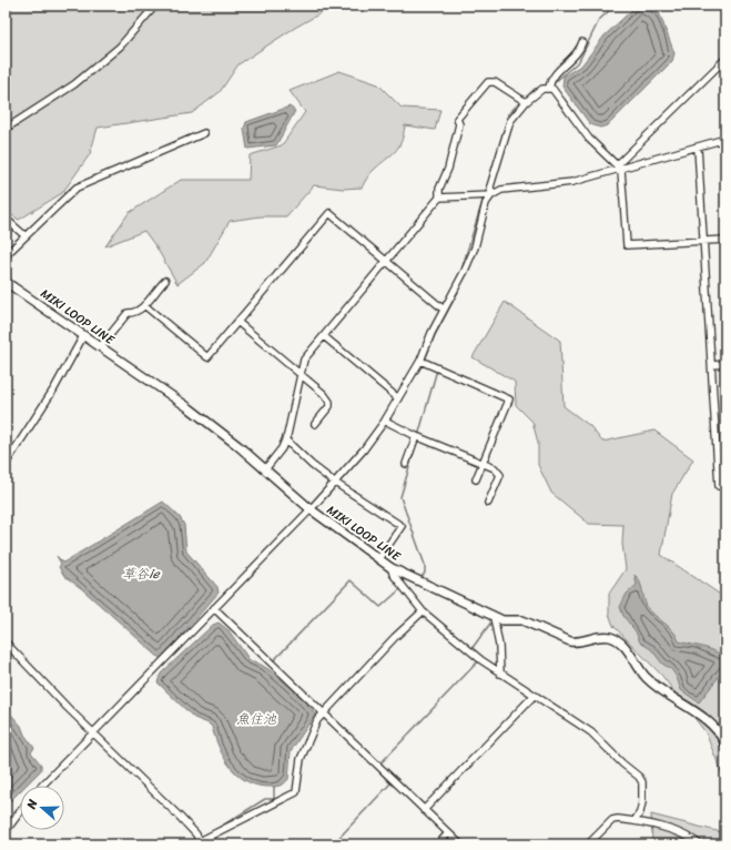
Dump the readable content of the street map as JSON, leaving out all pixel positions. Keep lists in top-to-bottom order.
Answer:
{
  "streets": {
    "main road": ["MIKI LOOP LINE"]
  },
  "water": ["草谷ie", "魚住池"],
  "north": "left"
}
